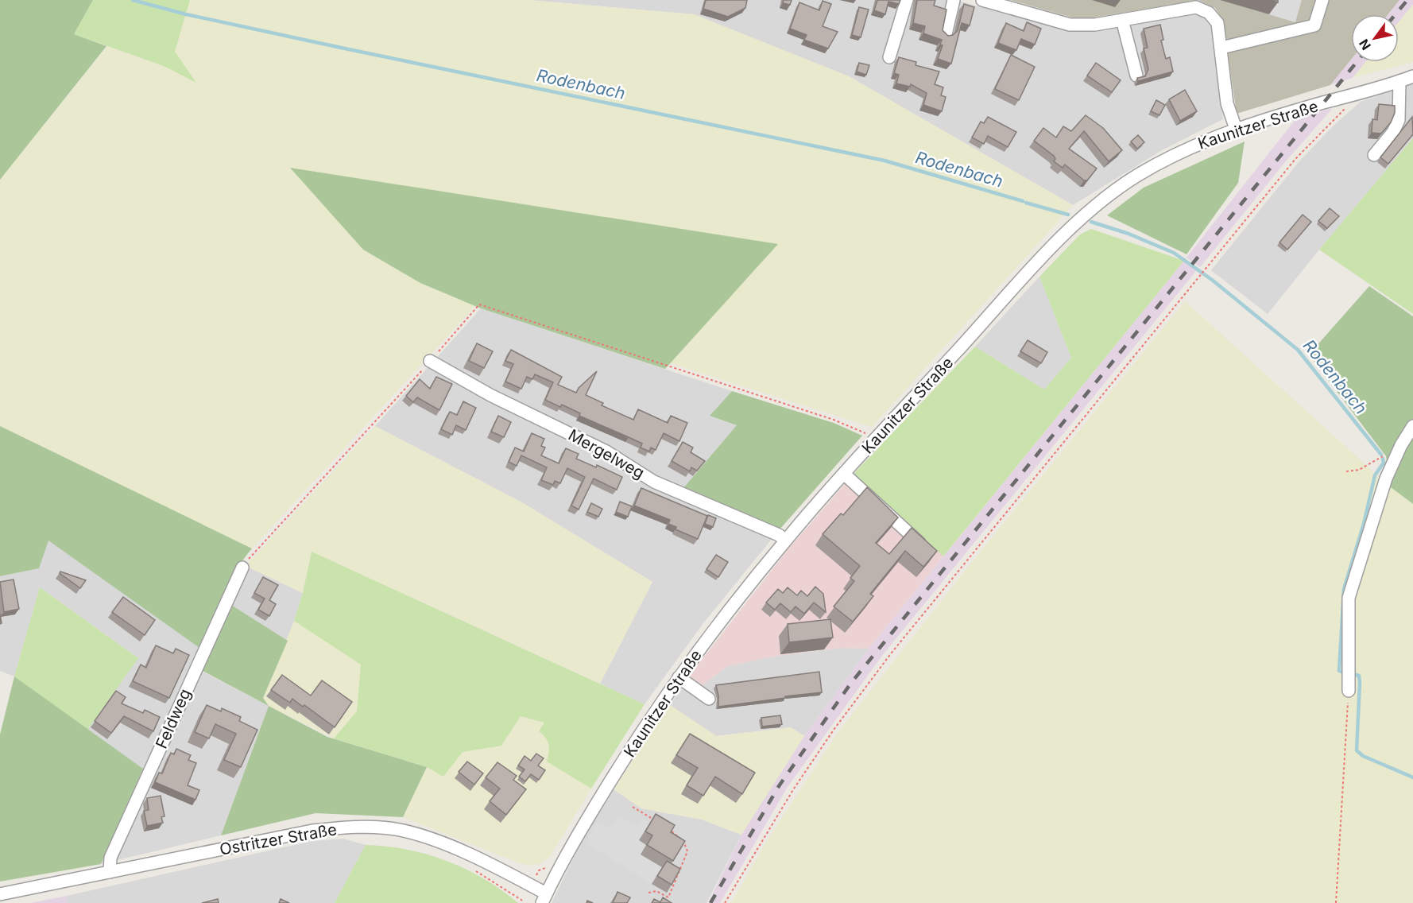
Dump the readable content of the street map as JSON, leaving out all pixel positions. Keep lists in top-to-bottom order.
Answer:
{
  "streets": {
    "street": [
      "Kaunitzer Straße",
      "Mergelweg",
      "Feldweg",
      "Ostritzer Straße"
    ]
  },
  "crossings": [
    ["Kaunitzer Straße", "Mergelweg"],
    ["Kaunitzer Straße", "Ostritzer Straße"],
    ["Feldweg", "Ostritzer Straße"]
  ],
  "water": ["Rodenbach"],
  "north": "bottom left"
}
